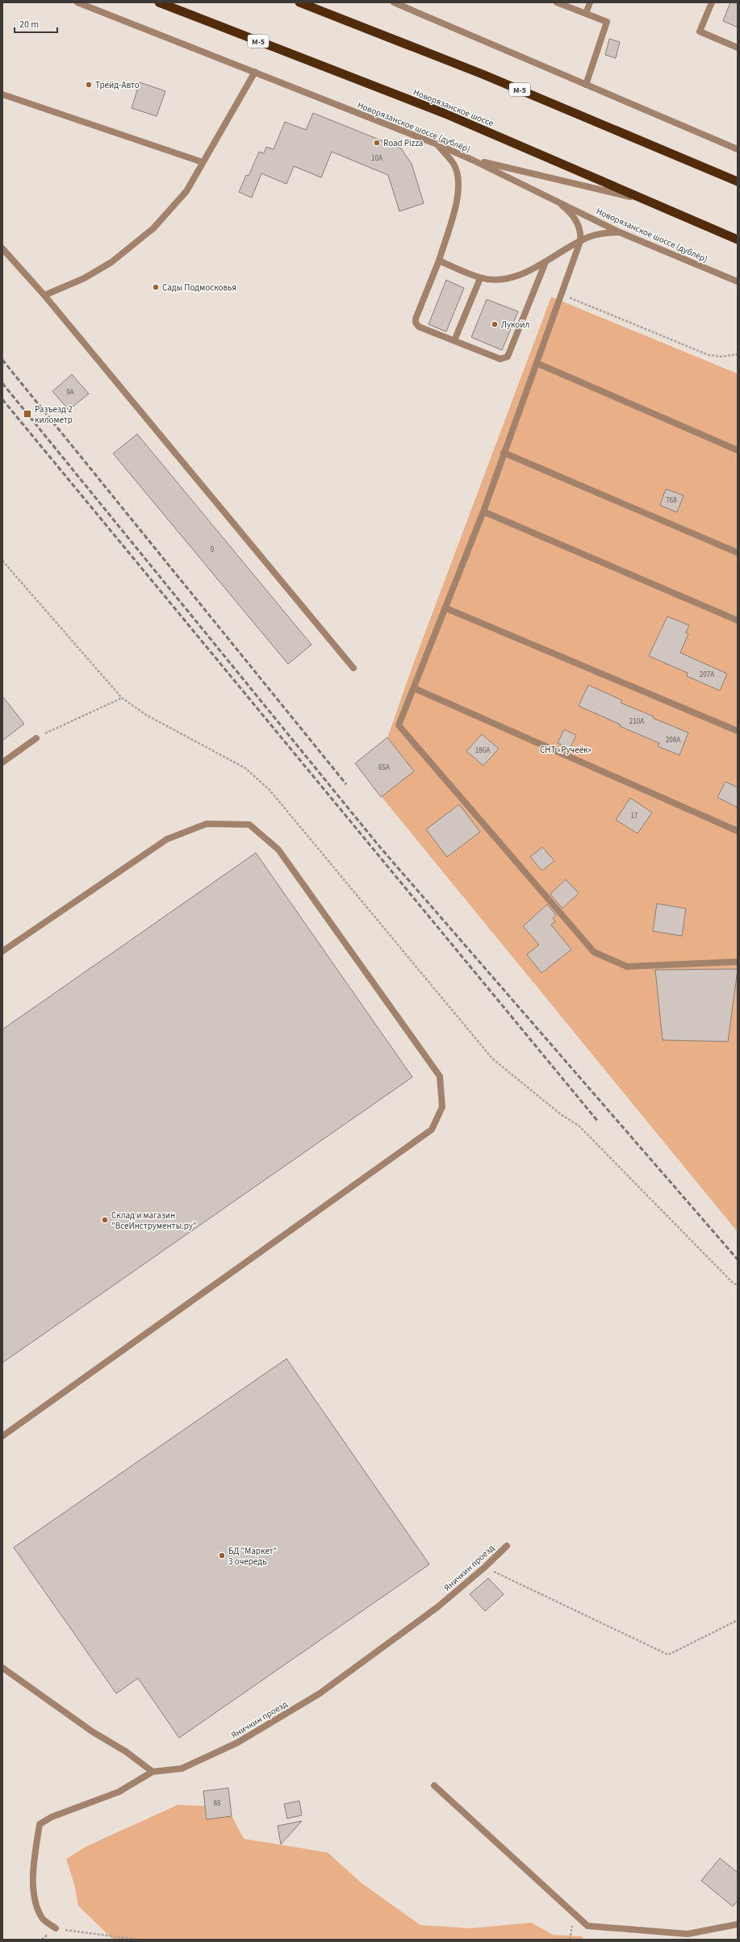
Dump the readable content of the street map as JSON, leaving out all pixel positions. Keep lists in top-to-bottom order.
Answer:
{
  "streets": {
    "highway": ["М-5", "Новорязанское шоссе"],
    "street": ["Новорязанское шоссе (дублёр)", "Яничкин проезд"]
  },
  "parks": ["СНТ «Ручеёк»"],
  "places": {
    "other": [
      "Трейд-Авто",
      "Road Pizza",
      "Сады Подмосковья",
      "Лукойл",
      "Склад и магазин \"ВсеИнструменты.ру\"",
      "БД \"Маркет\" 3 очередь"
    ],
    "transit": ["Разъезд 2 километр"]
  },
  "house_numbers": [
    "10А",
    "9А",
    "768",
    "9",
    "207А",
    "210А",
    "208А",
    "186А",
    "65А",
    "17",
    "88"
  ],
  "scale_bar": "20 m"
}
